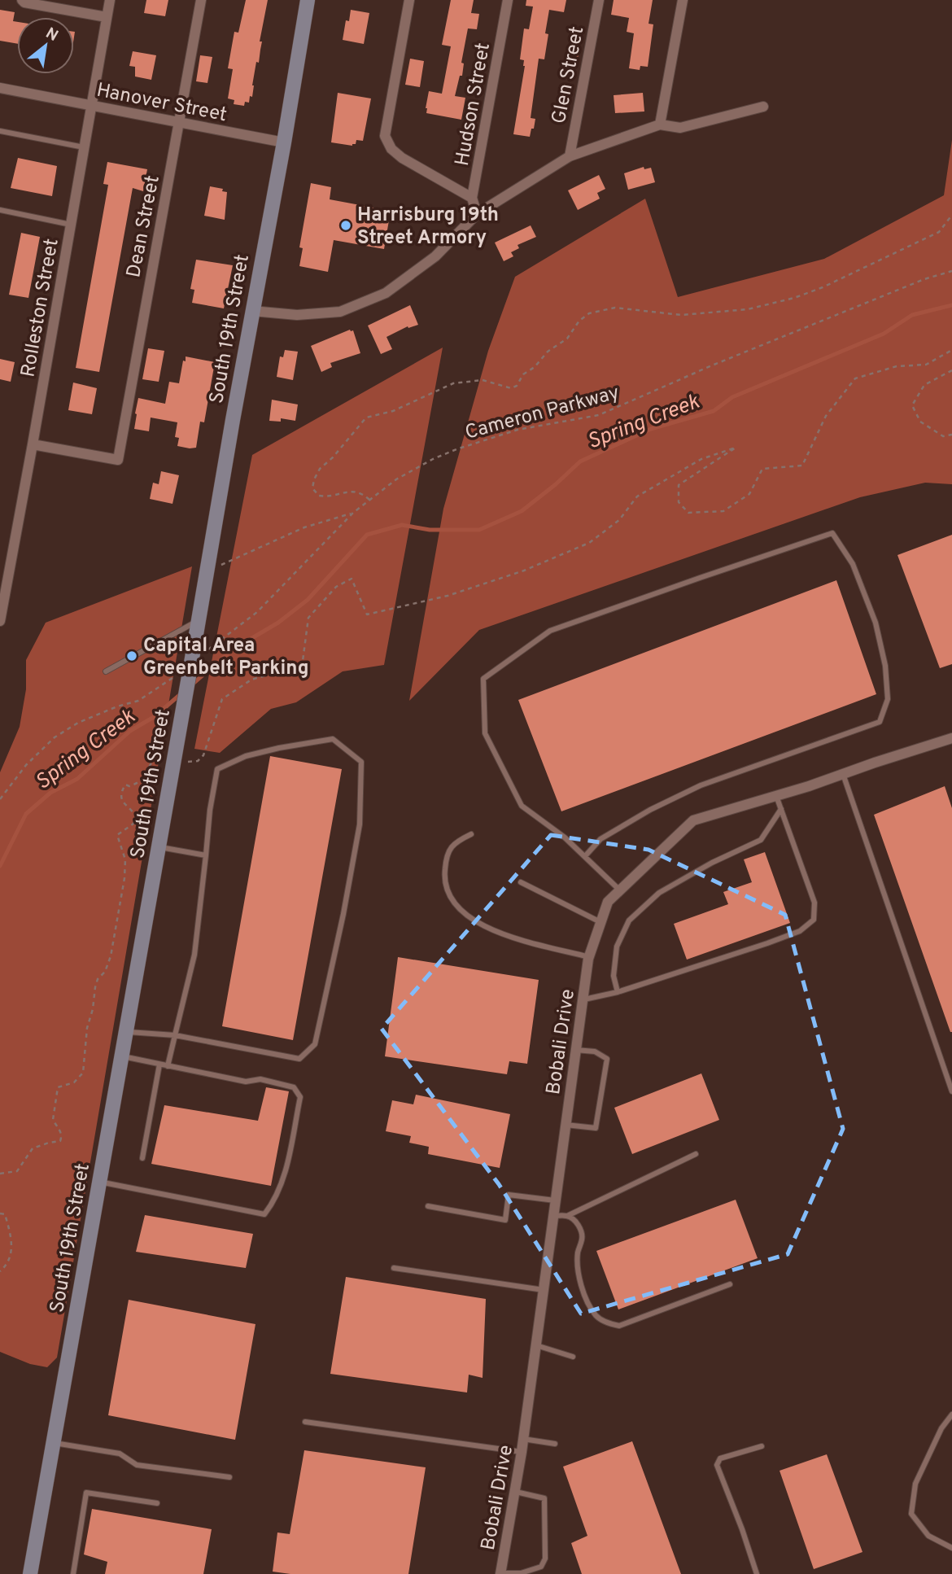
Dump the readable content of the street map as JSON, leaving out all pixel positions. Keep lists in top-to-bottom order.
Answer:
{
  "streets": {
    "street": [
      "Glen Street",
      "Hanover Street",
      "Hudson Street",
      "Dean Street",
      "Rolleston Street",
      "South 19th Street",
      "Bobali Drive"
    ],
    "path": ["Cameron Parkway"]
  },
  "crossings": [
    ["Hanover Street", "Dean Street"],
    ["Hanover Street", "Rolleston Street"],
    ["Hanover Street", "South 19th Street"],
    ["Dean Street", "Rolleston Street"],
    ["South 19th Street", "Cameron Parkway"]
  ],
  "water": ["Spring Creek"],
  "places": ["Harrisburg 19th Street Armory", "Capital Area Greenbelt Parking"],
  "north": "top right"
}
